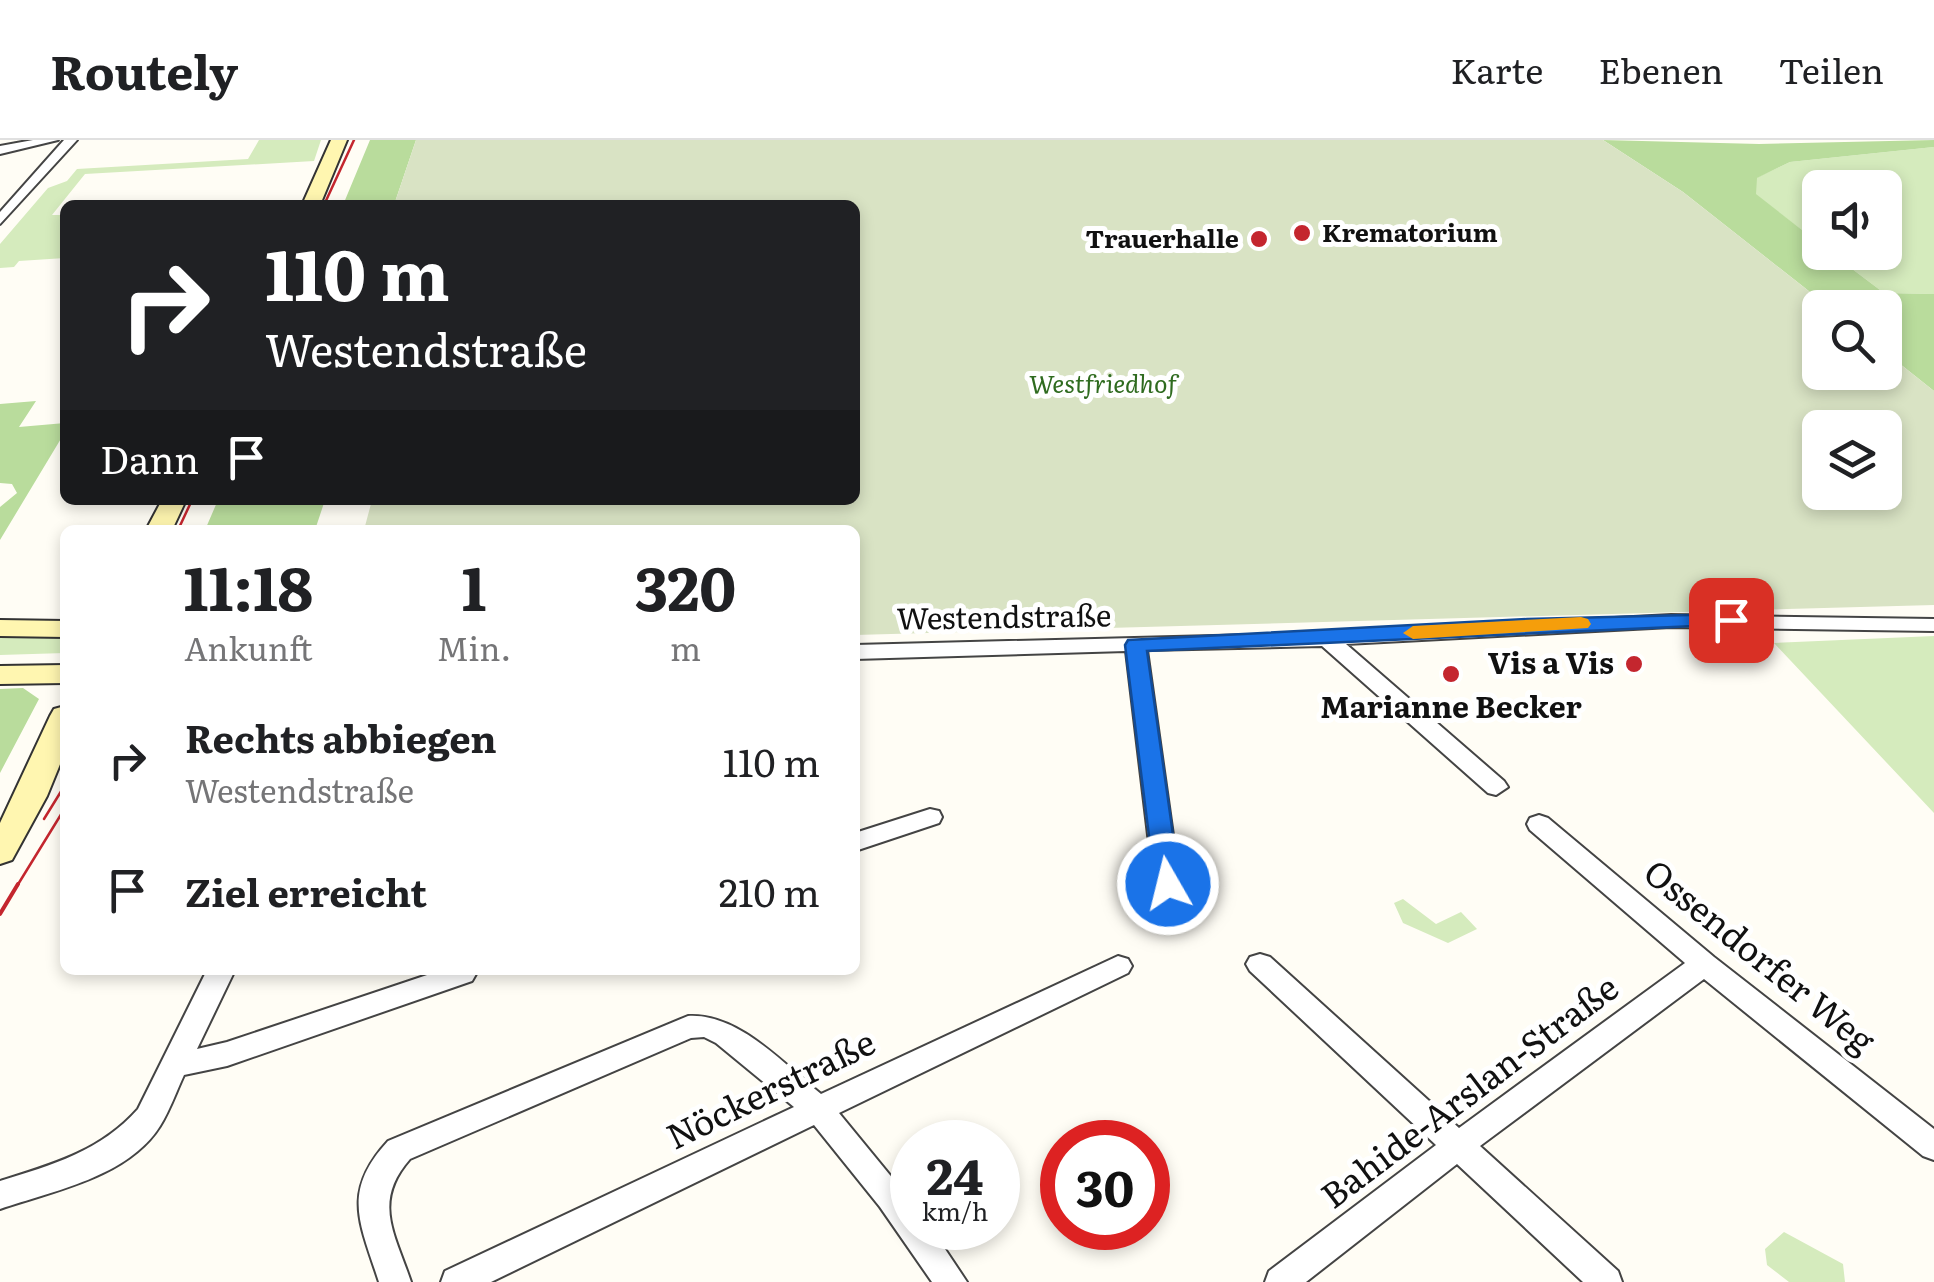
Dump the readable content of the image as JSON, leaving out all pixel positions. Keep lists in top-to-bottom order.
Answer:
{
  "streets": {
    "street": [
      "Westendstraße",
      "Ossendorfer Weg",
      "Nöckerstraße",
      "Bahide-Arslan-Straße"
    ]
  },
  "crossings": [
    ["Ossendorfer Weg", "Bahide-Arslan-Straße"]
  ],
  "parks": ["Westfriedhof"],
  "places": [
    "Krematorium",
    "Trauerhalle",
    "Vis a Vis",
    "Marianne Becker"
  ],
  "page": {
    "header": "Routely",
    "nav": ["Karte", "Ebenen", "Teilen"],
    "turn": ["110 m", "Westendstraße"],
    "then": "Dann",
    "eta": [
      "11:18",
      "Ankunft",
      "1",
      "Min.",
      "320",
      "m"
    ],
    "list": [
      {
        "name": "Rechts abbiegen",
        "note": "Westendstraße",
        "value": "110 m"
      },
      {
        "name": "Ziel erreicht",
        "value": "210 m"
      }
    ],
    "speed": "24 km/h",
    "limit": "30"
  }
}
